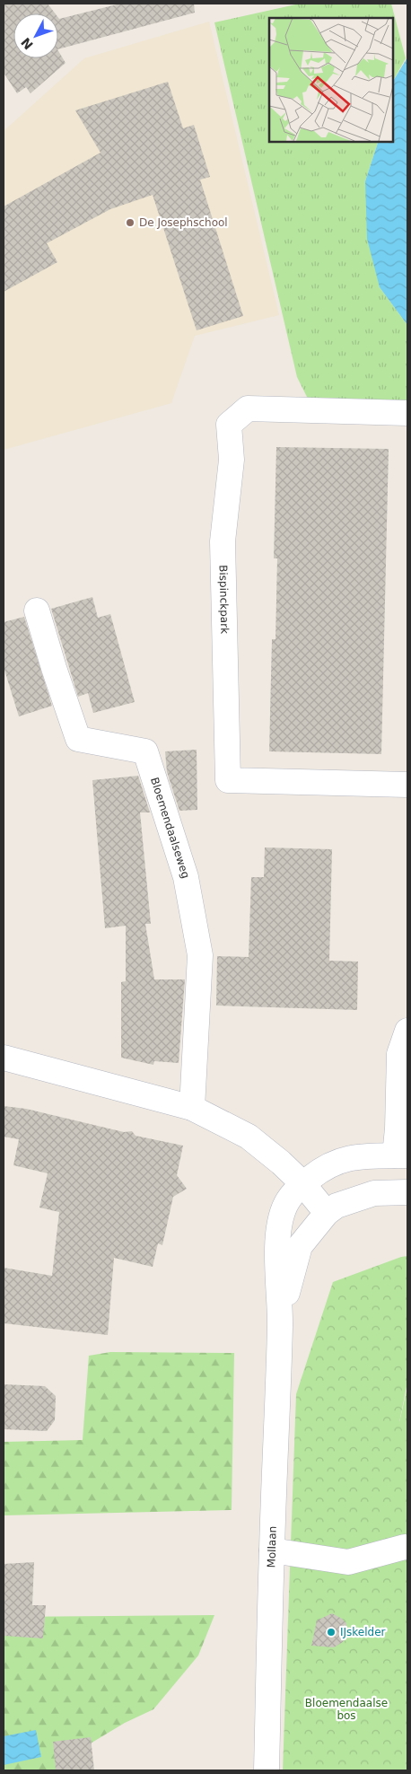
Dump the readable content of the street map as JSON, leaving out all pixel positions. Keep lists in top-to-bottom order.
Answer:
{
  "streets": {
    "street": ["Bispinckpark", "Bloemendaalseweg", "Mollaan"]
  },
  "parks": ["Bloemendaalse bos"],
  "places": ["De Josephschool", "IJskelder"],
  "north": "bottom left"
}
